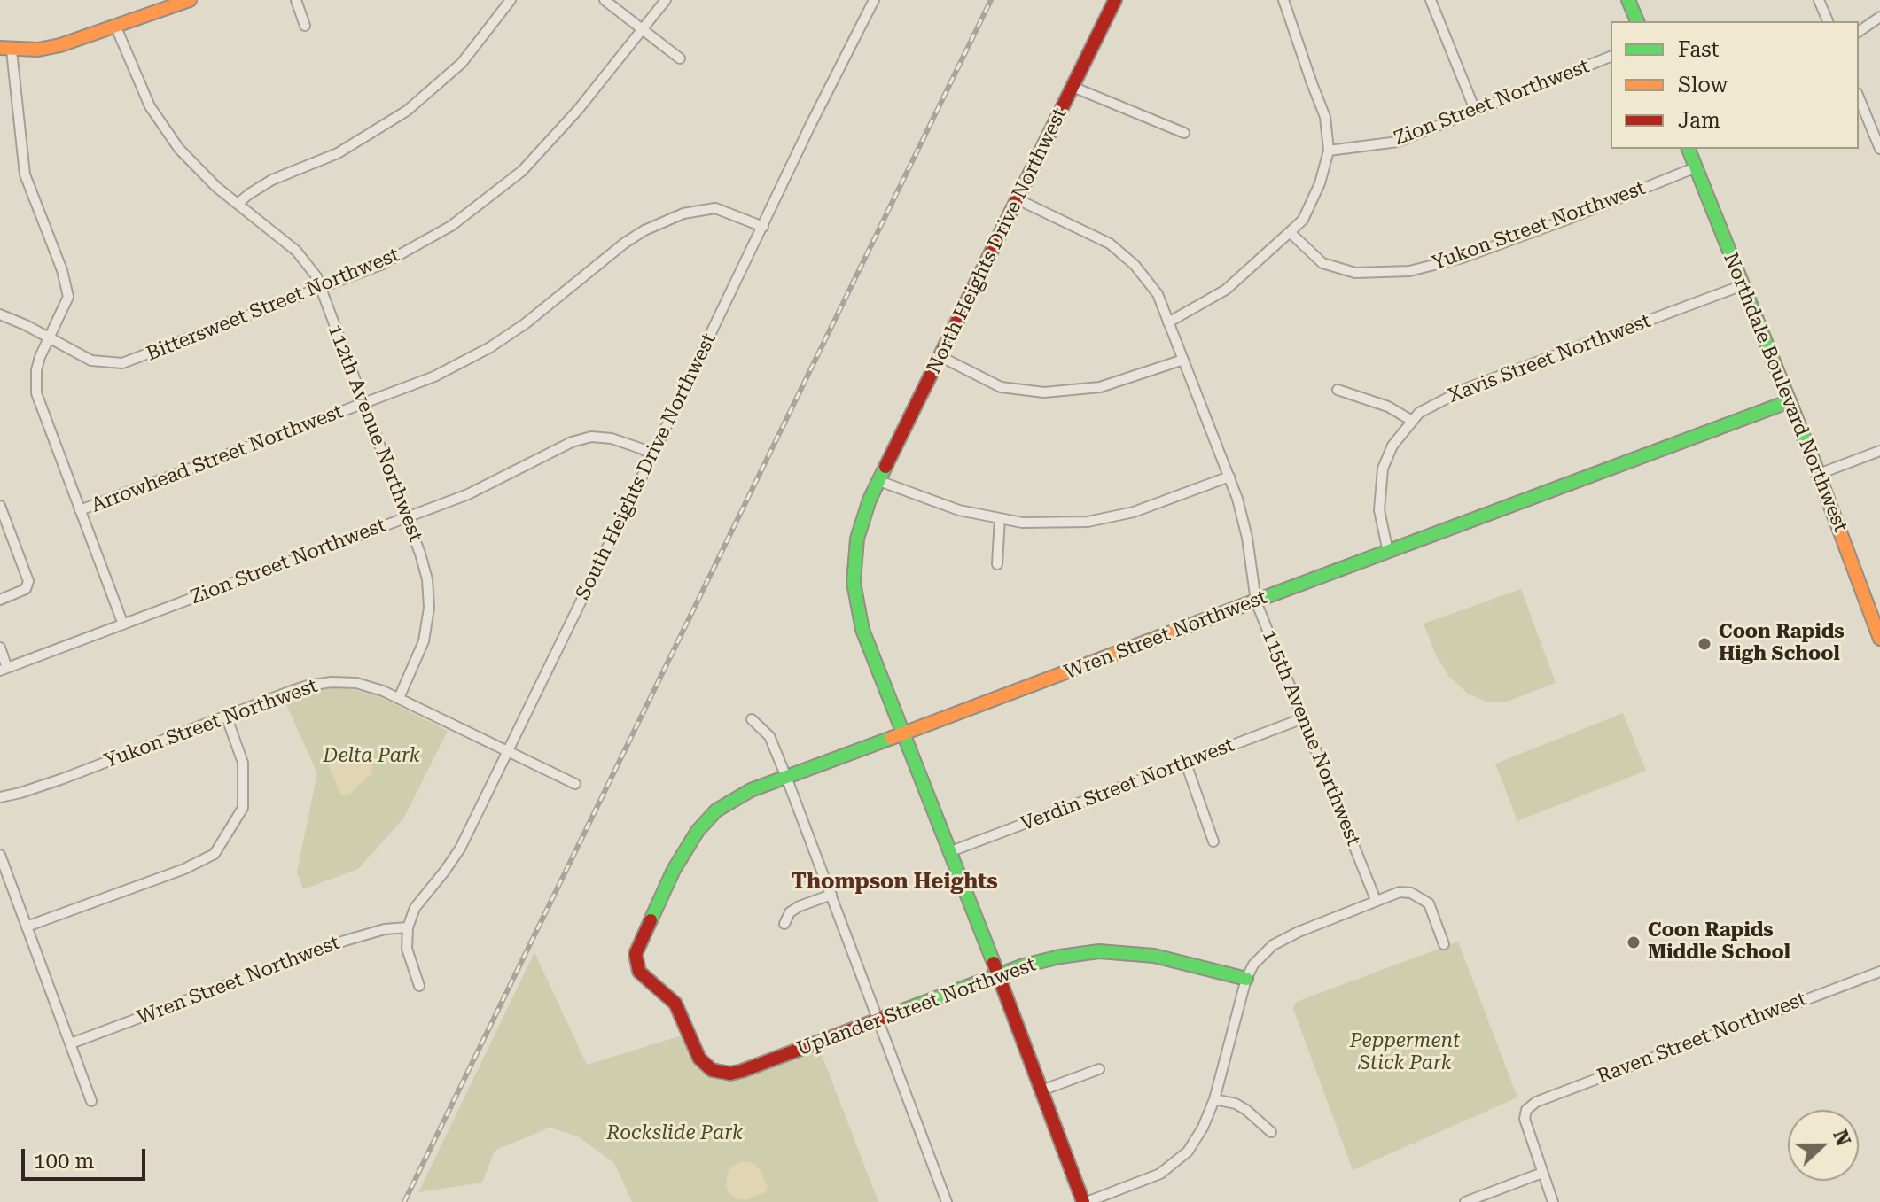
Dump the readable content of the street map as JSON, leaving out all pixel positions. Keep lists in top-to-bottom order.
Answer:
{
  "streets": {
    "street": [
      "Zion Street Northwest",
      "Yukon Street Northwest",
      "North Heights Drive Northwest",
      "Bittersweet Street Northwest",
      "Xavis Street Northwest",
      "Northdale Boulevard Northwest",
      "112th Avenue Northwest",
      "Arrowhead Street Northwest",
      "South Heights Drive Northwest",
      "Wren Street Northwest",
      "115th Avenue Northwest",
      "Verdin Street Northwest",
      "Uplander Street Northwest",
      "Raven Street Northwest"
    ]
  },
  "crossings": [
    ["Zion Street Northwest", "112th Avenue Northwest"],
    ["Zion Street Northwest", "South Heights Drive Northwest"],
    ["Yukon Street Northwest", "Northdale Boulevard Northwest"],
    ["Yukon Street Northwest", "112th Avenue Northwest"],
    ["Yukon Street Northwest", "South Heights Drive Northwest"],
    ["North Heights Drive Northwest", "Wren Street Northwest"],
    ["North Heights Drive Northwest", "115th Avenue Northwest"],
    ["North Heights Drive Northwest", "Verdin Street Northwest"],
    ["North Heights Drive Northwest", "Uplander Street Northwest"],
    ["Bittersweet Street Northwest", "112th Avenue Northwest"],
    ["Xavis Street Northwest", "Northdale Boulevard Northwest"],
    ["Xavis Street Northwest", "Wren Street Northwest"],
    ["Northdale Boulevard Northwest", "Wren Street Northwest"],
    ["112th Avenue Northwest", "Arrowhead Street Northwest"],
    ["Arrowhead Street Northwest", "South Heights Drive Northwest"],
    ["South Heights Drive Northwest", "Wren Street Northwest"],
    ["Wren Street Northwest", "115th Avenue Northwest"],
    ["Wren Street Northwest", "Uplander Street Northwest"],
    ["115th Avenue Northwest", "Verdin Street Northwest"]
  ],
  "districts": ["Thompson Heights"],
  "parks": ["Delta Park", "Pepperment Stick Park", "Rockslide Park"],
  "places": ["Coon Rapids High School", "Coon Rapids Middle School"],
  "legend": ["Fast", "Slow", "Jam"],
  "scale_bar": "100 m",
  "north": "right"
}
